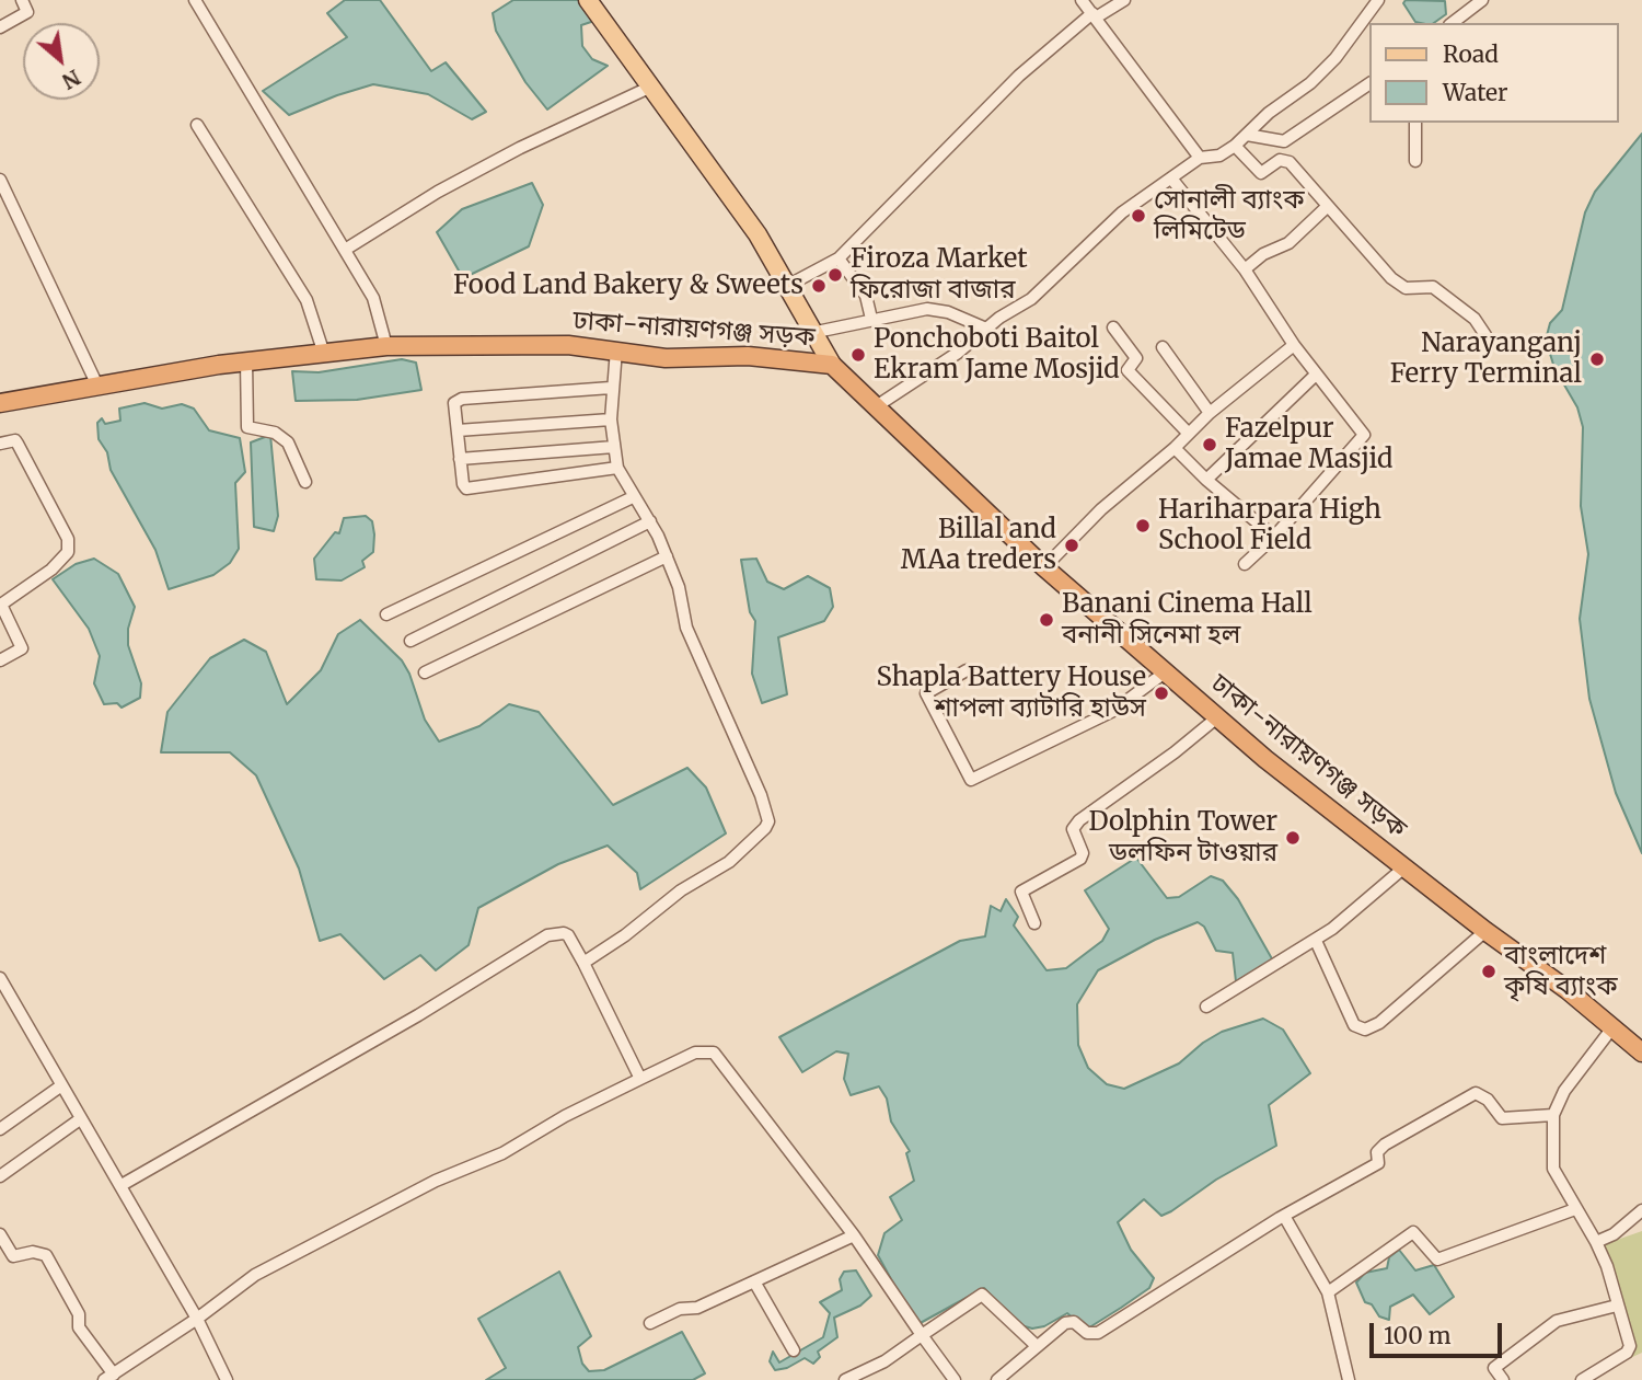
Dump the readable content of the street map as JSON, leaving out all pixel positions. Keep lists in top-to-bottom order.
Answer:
{
  "streets": {
    "highway": ["ঢাকা-নারায়ণগঞ্জ সড়ক"]
  },
  "places": [
    "সোনালী ব্যাংক লিমিটেড",
    "Firoza Market ফিরোজা বাজার",
    "Food Land Bakery & Sweets",
    "Ponchoboti Baitol Ekram Jame Mosjid",
    "Narayanganj Ferry Terminal",
    "Fazelpur Jamae Masjid",
    "Hariharpara High School Field",
    "Billal and MAa treders",
    "Banani Cinema Hall বনানী সিনেমা হল",
    "Shapla Battery House শাপলা ব্যাটারি হাউস",
    "Dolphin Tower ডলফিন টাওয়ার",
    "বাংলাদেশ কৃষি ব্যাংক"
  ],
  "legend": ["Road", "Water"],
  "scale_bar": "100 m",
  "north": "bottom right"
}
